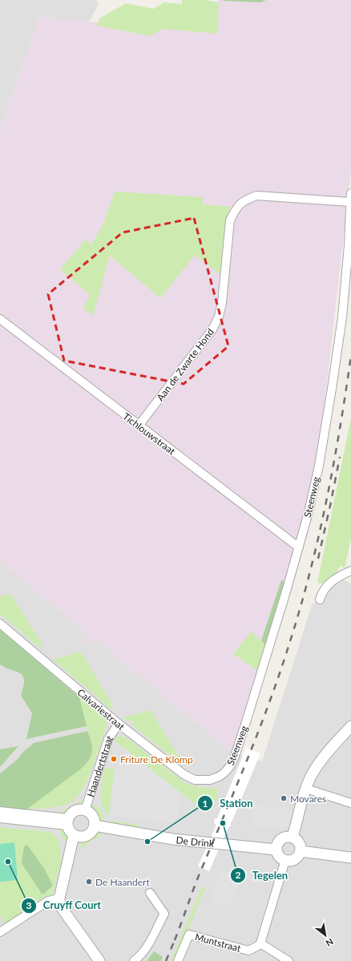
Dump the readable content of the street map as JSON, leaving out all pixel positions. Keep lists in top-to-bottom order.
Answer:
{
  "streets": {
    "street": [
      "Aan de Zwarte Hond",
      "Tichlouwstraat",
      "Steenweg",
      "Calvariestraat",
      "Haandertstraat",
      "De Drink",
      "Muntstraat"
    ]
  },
  "crossings": [
    ["Aan de Zwarte Hond", "Tichlouwstraat"],
    ["Aan de Zwarte Hond", "Steenweg"],
    ["Tichlouwstraat", "Steenweg"],
    ["Steenweg", "Calvariestraat"],
    ["Calvariestraat", "Haandertstraat"],
    ["Haandertstraat", "De Drink"]
  ],
  "places": [
    "Friture De Klomp",
    "Movares",
    "Tegelen",
    "Station",
    "Cruyff Court",
    "De Haandert"
  ],
  "north": "bottom right"
}
